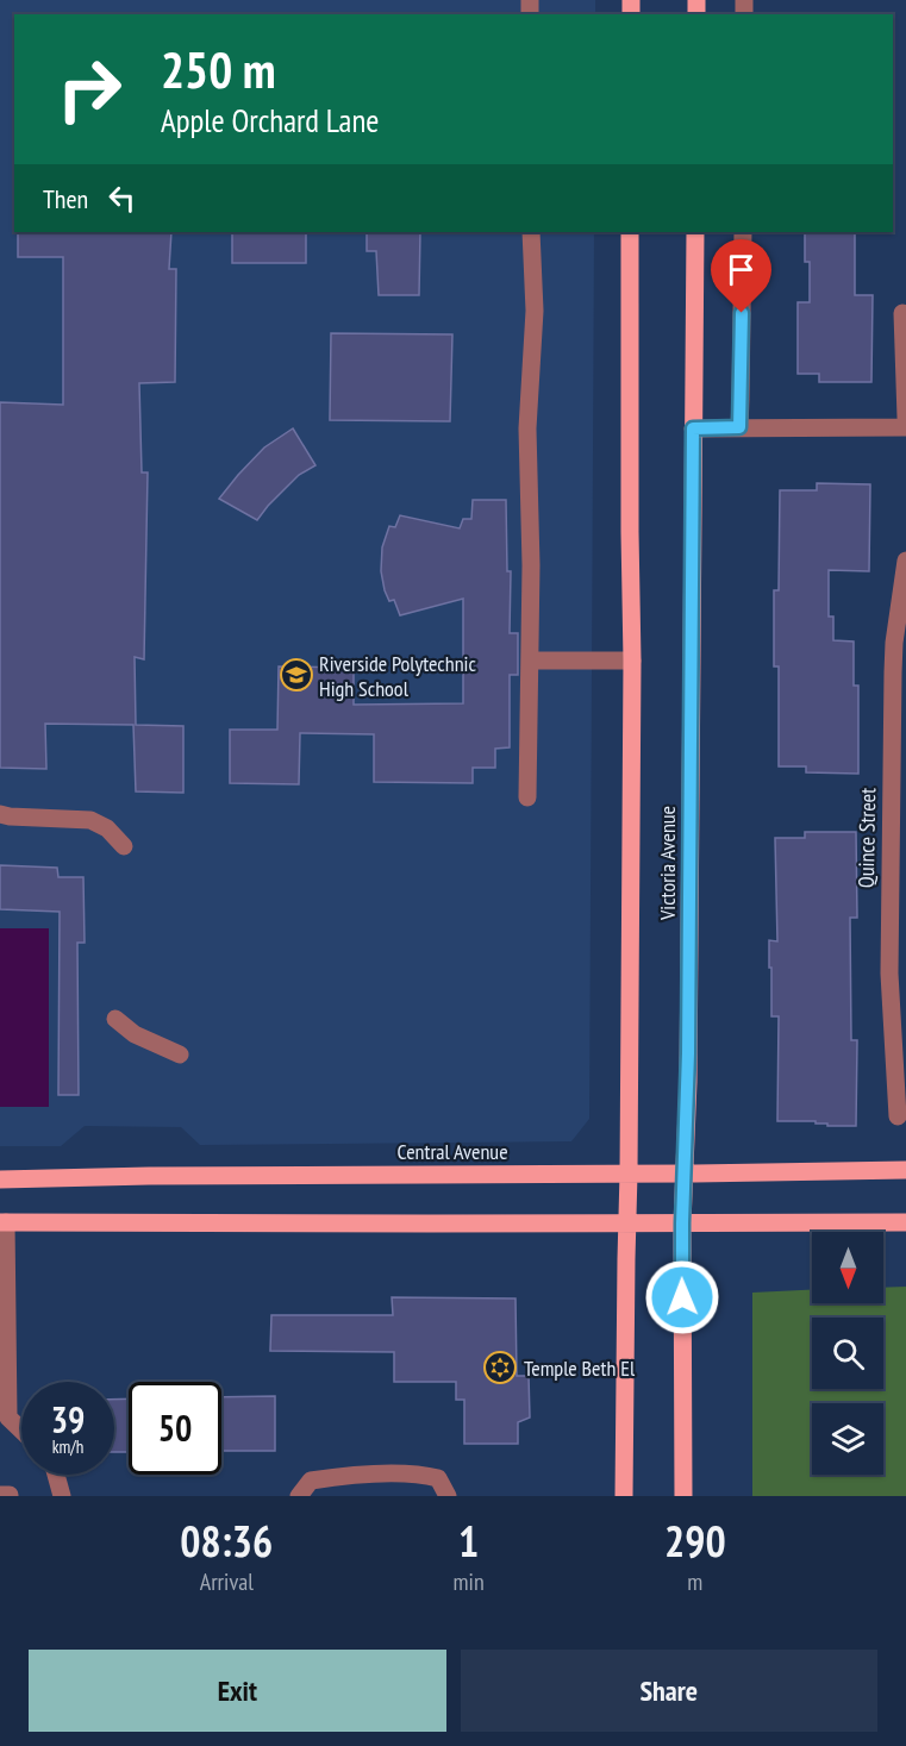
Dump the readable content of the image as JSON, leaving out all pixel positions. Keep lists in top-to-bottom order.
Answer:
{
  "streets": {
    "main road": ["Victoria Avenue", "Central Avenue"],
    "street": ["Quince Street"]
  },
  "crossings": [
    ["Victoria Avenue", "Central Avenue"]
  ],
  "places": {
    "school or university": ["Riverside Polytechnic High School"],
    "synagogue": ["Temple Beth El"]
  },
  "north": "bottom",
  "page": {
    "turn": ["250 m", "Apple Orchard Lane"],
    "then": "Then",
    "speed": "39 km/h",
    "limit": "50",
    "eta": [
      "08:36",
      "Arrival",
      "1",
      "min",
      "290",
      "m"
    ],
    "buttons": ["Exit", "Share"]
  }
}
